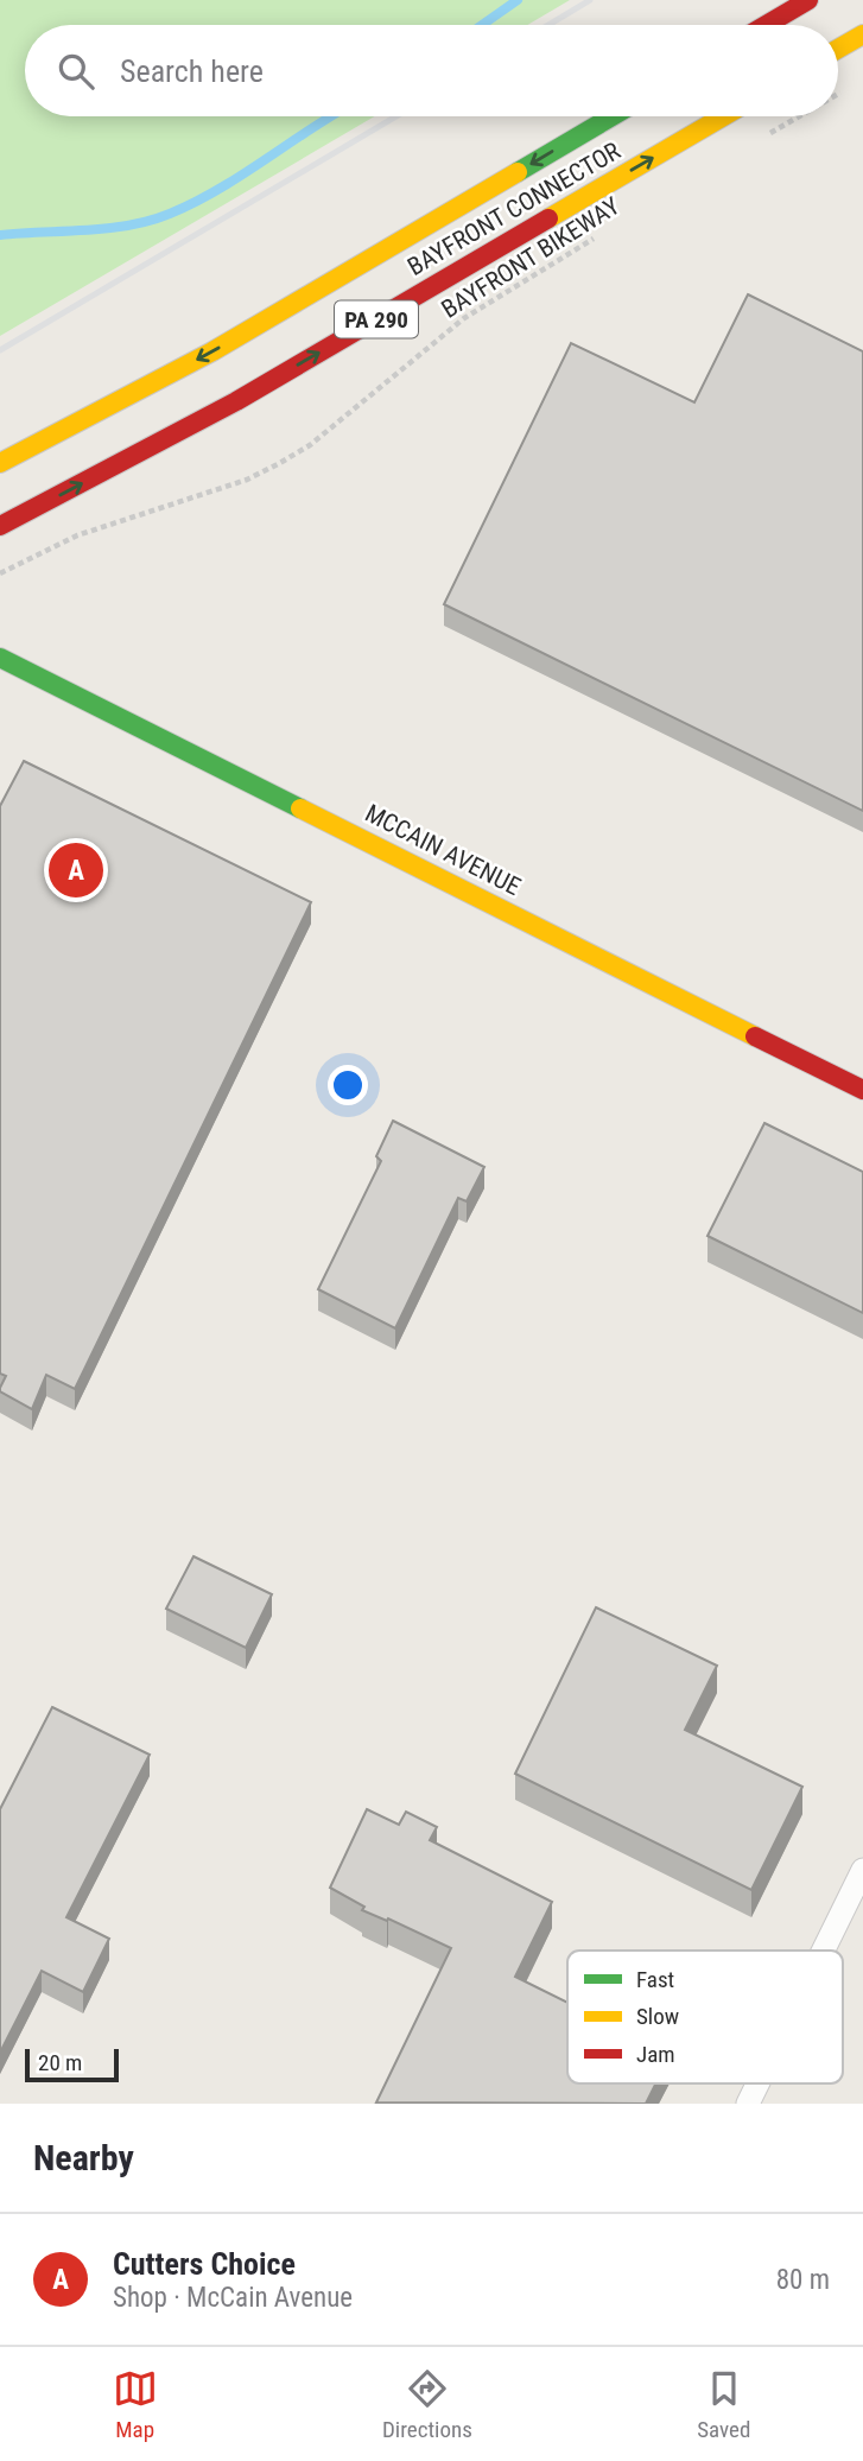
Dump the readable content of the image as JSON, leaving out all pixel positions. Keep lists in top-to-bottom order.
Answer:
{
  "streets": {
    "main road": ["BAYFRONT CONNECTOR", "PA 290", "MCCAIN AVENUE"],
    "path": ["BAYFRONT BIKEWAY"]
  },
  "legend": ["Fast", "Slow", "Jam"],
  "scale_bar": "20 m",
  "page": {
    "search": "Search here",
    "pins": "A",
    "scale": "20 m",
    "heading": "Nearby",
    "list": [
      {
        "mark": "A",
        "name": "Cutters Choice",
        "note": "Shop · McCain Avenue",
        "value": "80 m"
      }
    ],
    "nav": ["Map", "Directions", "Saved"]
  }
}
